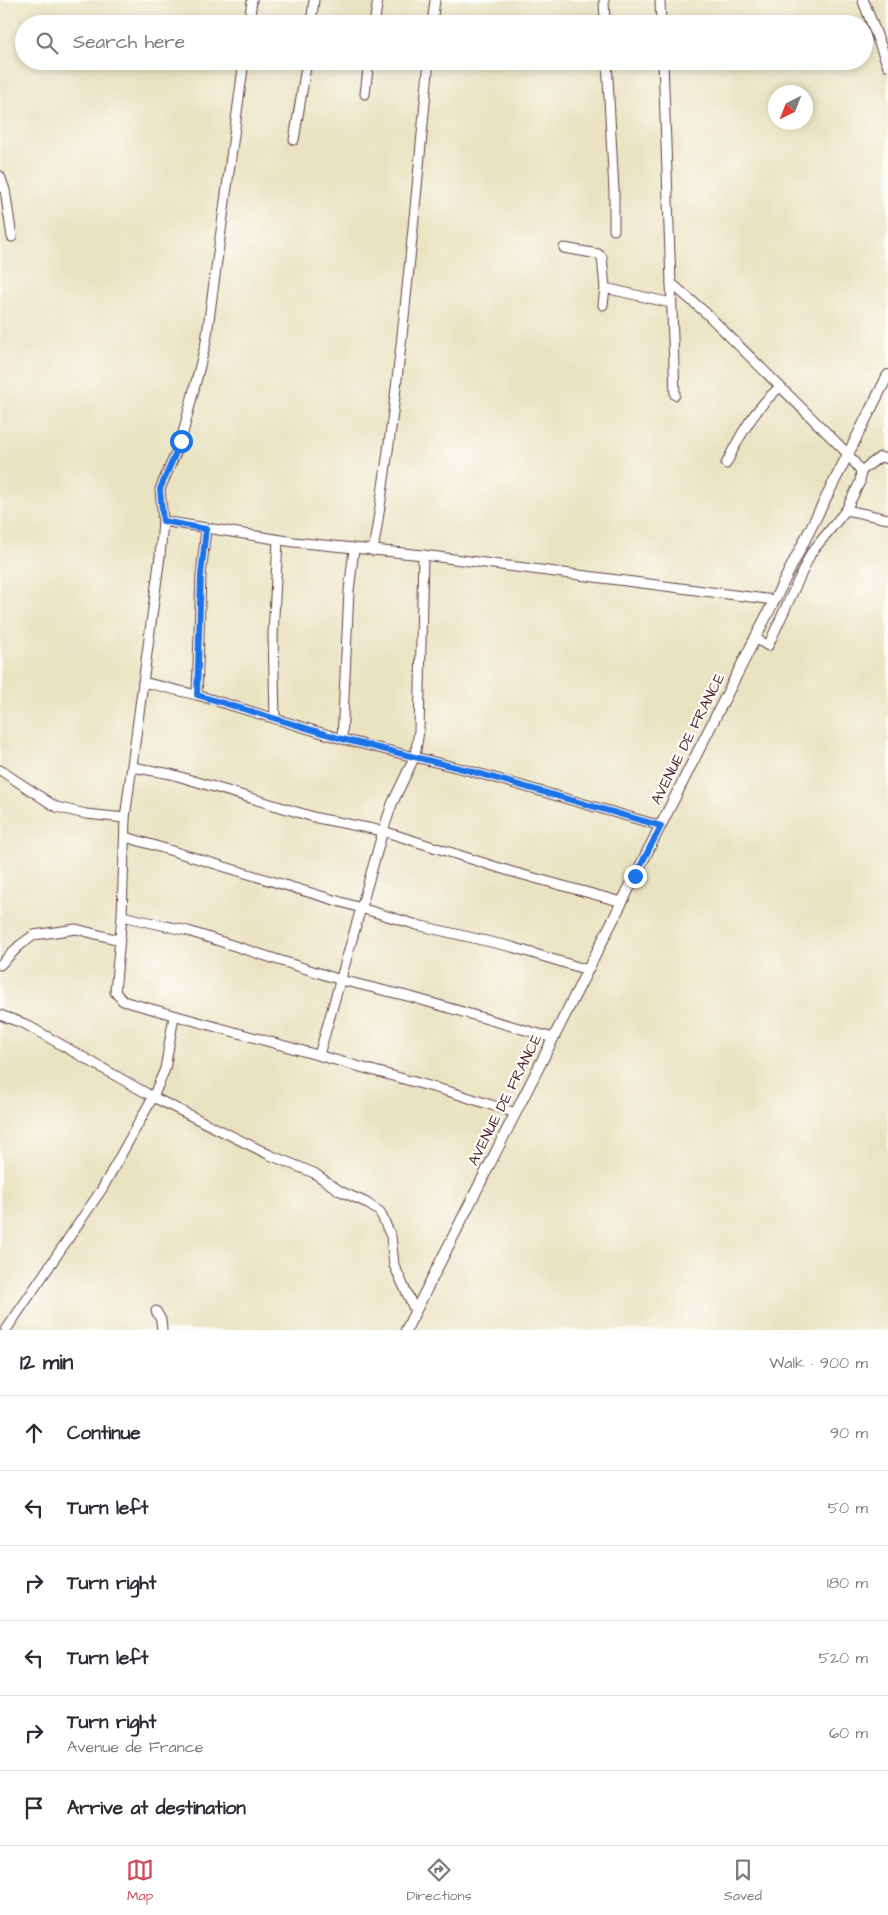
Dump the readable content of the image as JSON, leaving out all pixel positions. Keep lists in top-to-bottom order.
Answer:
{
  "streets": {
    "main road": ["AVENUE DE FRANCE"]
  },
  "north": "bottom left",
  "page": {
    "search": "Search here",
    "heading": ["12 min", "Walk · 900 m"],
    "list": [
      ["Continue", "90 m"],
      ["Turn left", "50 m"],
      ["Turn right", "180 m"],
      ["Turn left", "520 m"],
      ["Turn right", "Avenue de France", "60 m"],
      "Arrive at destination"
    ],
    "nav": ["Map", "Directions", "Saved"]
  }
}
